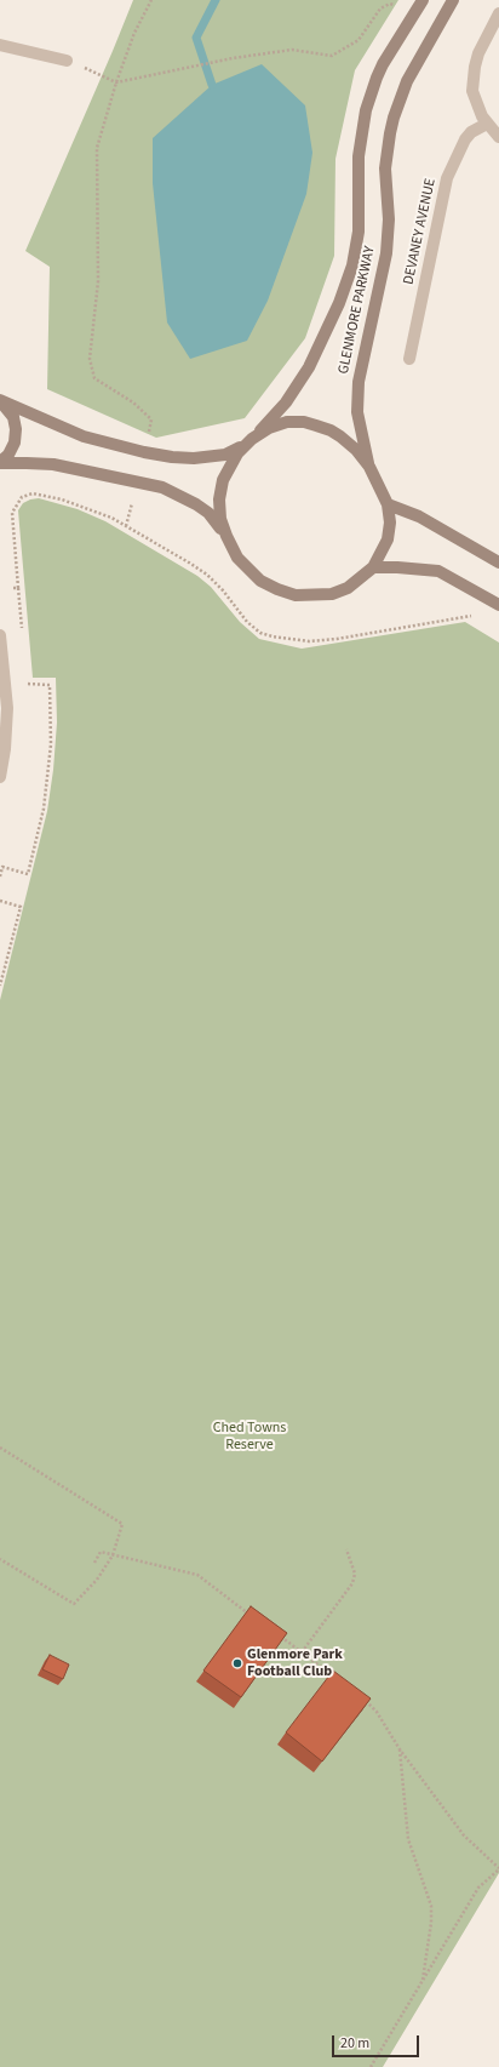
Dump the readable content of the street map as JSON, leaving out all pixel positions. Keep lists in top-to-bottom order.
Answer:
{
  "streets": {
    "main road": ["GLENMORE PARKWAY"],
    "street": ["DEVANEY AVENUE"]
  },
  "parks": ["Ched Towns Reserve"],
  "places": ["Glenmore Park Football Club"],
  "scale_bar": "20 m"
}
